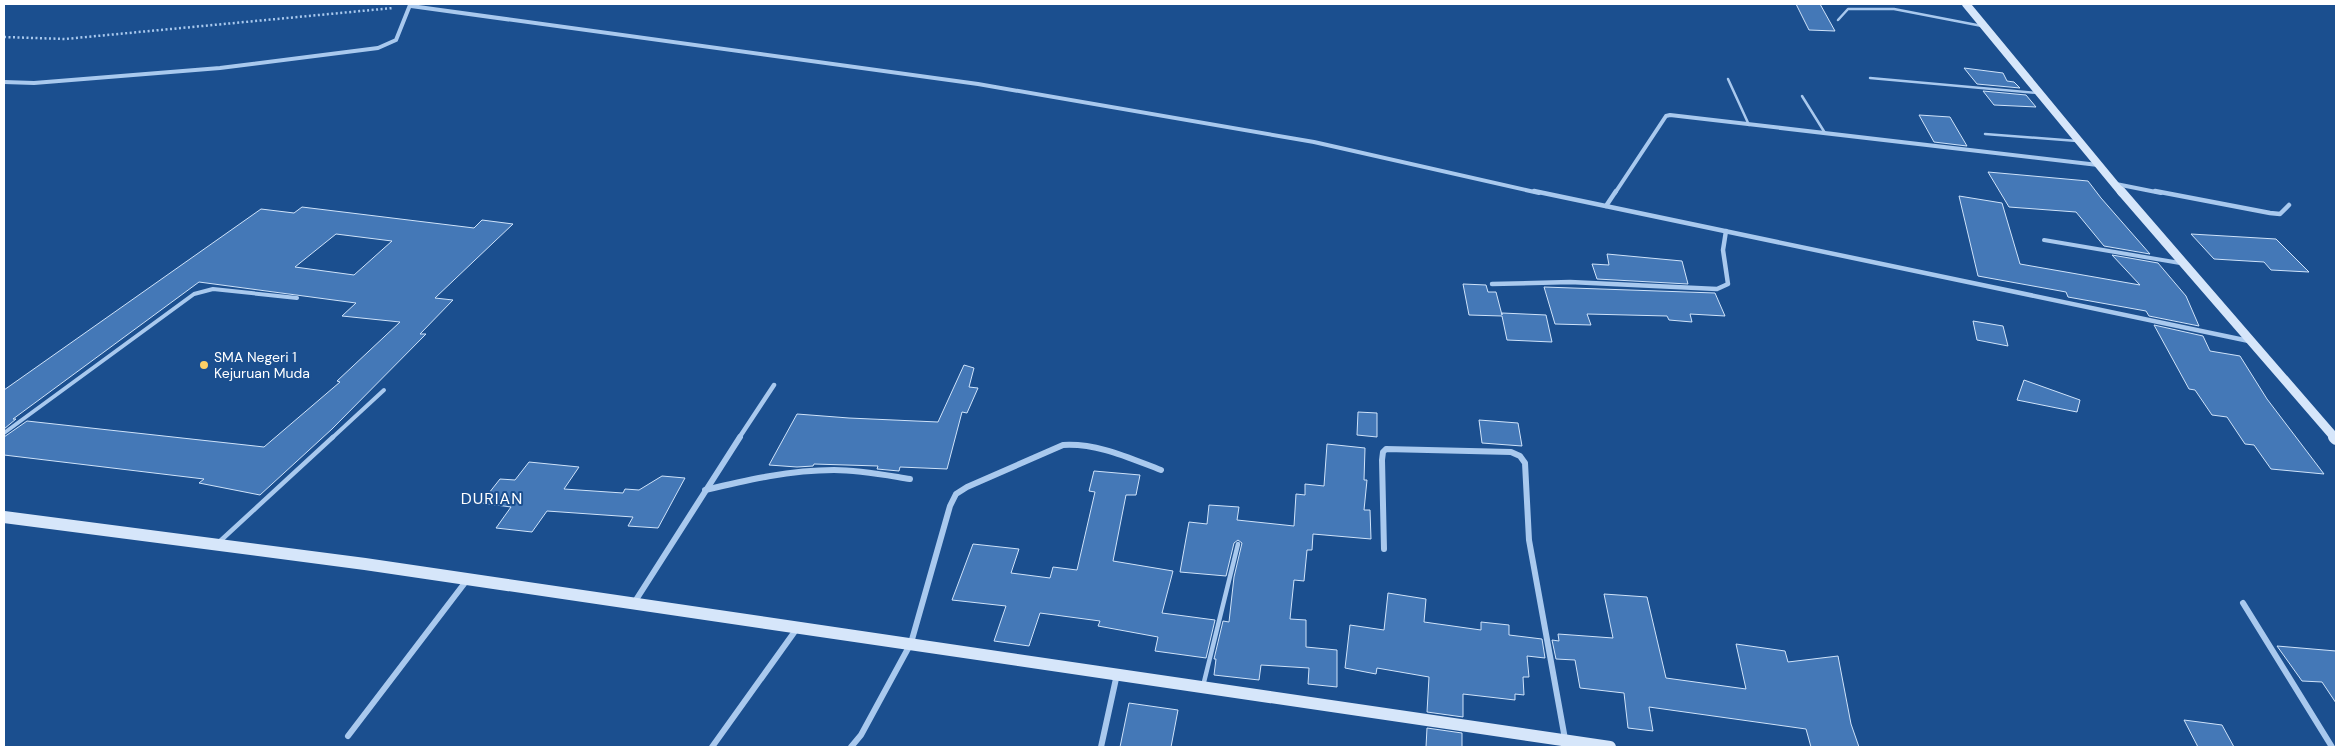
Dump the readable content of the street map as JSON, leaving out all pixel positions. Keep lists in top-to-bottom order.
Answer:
{
  "districts": ["DURIAN"],
  "places": ["SMA Negeri 1 Kejuruan Muda"]
}
